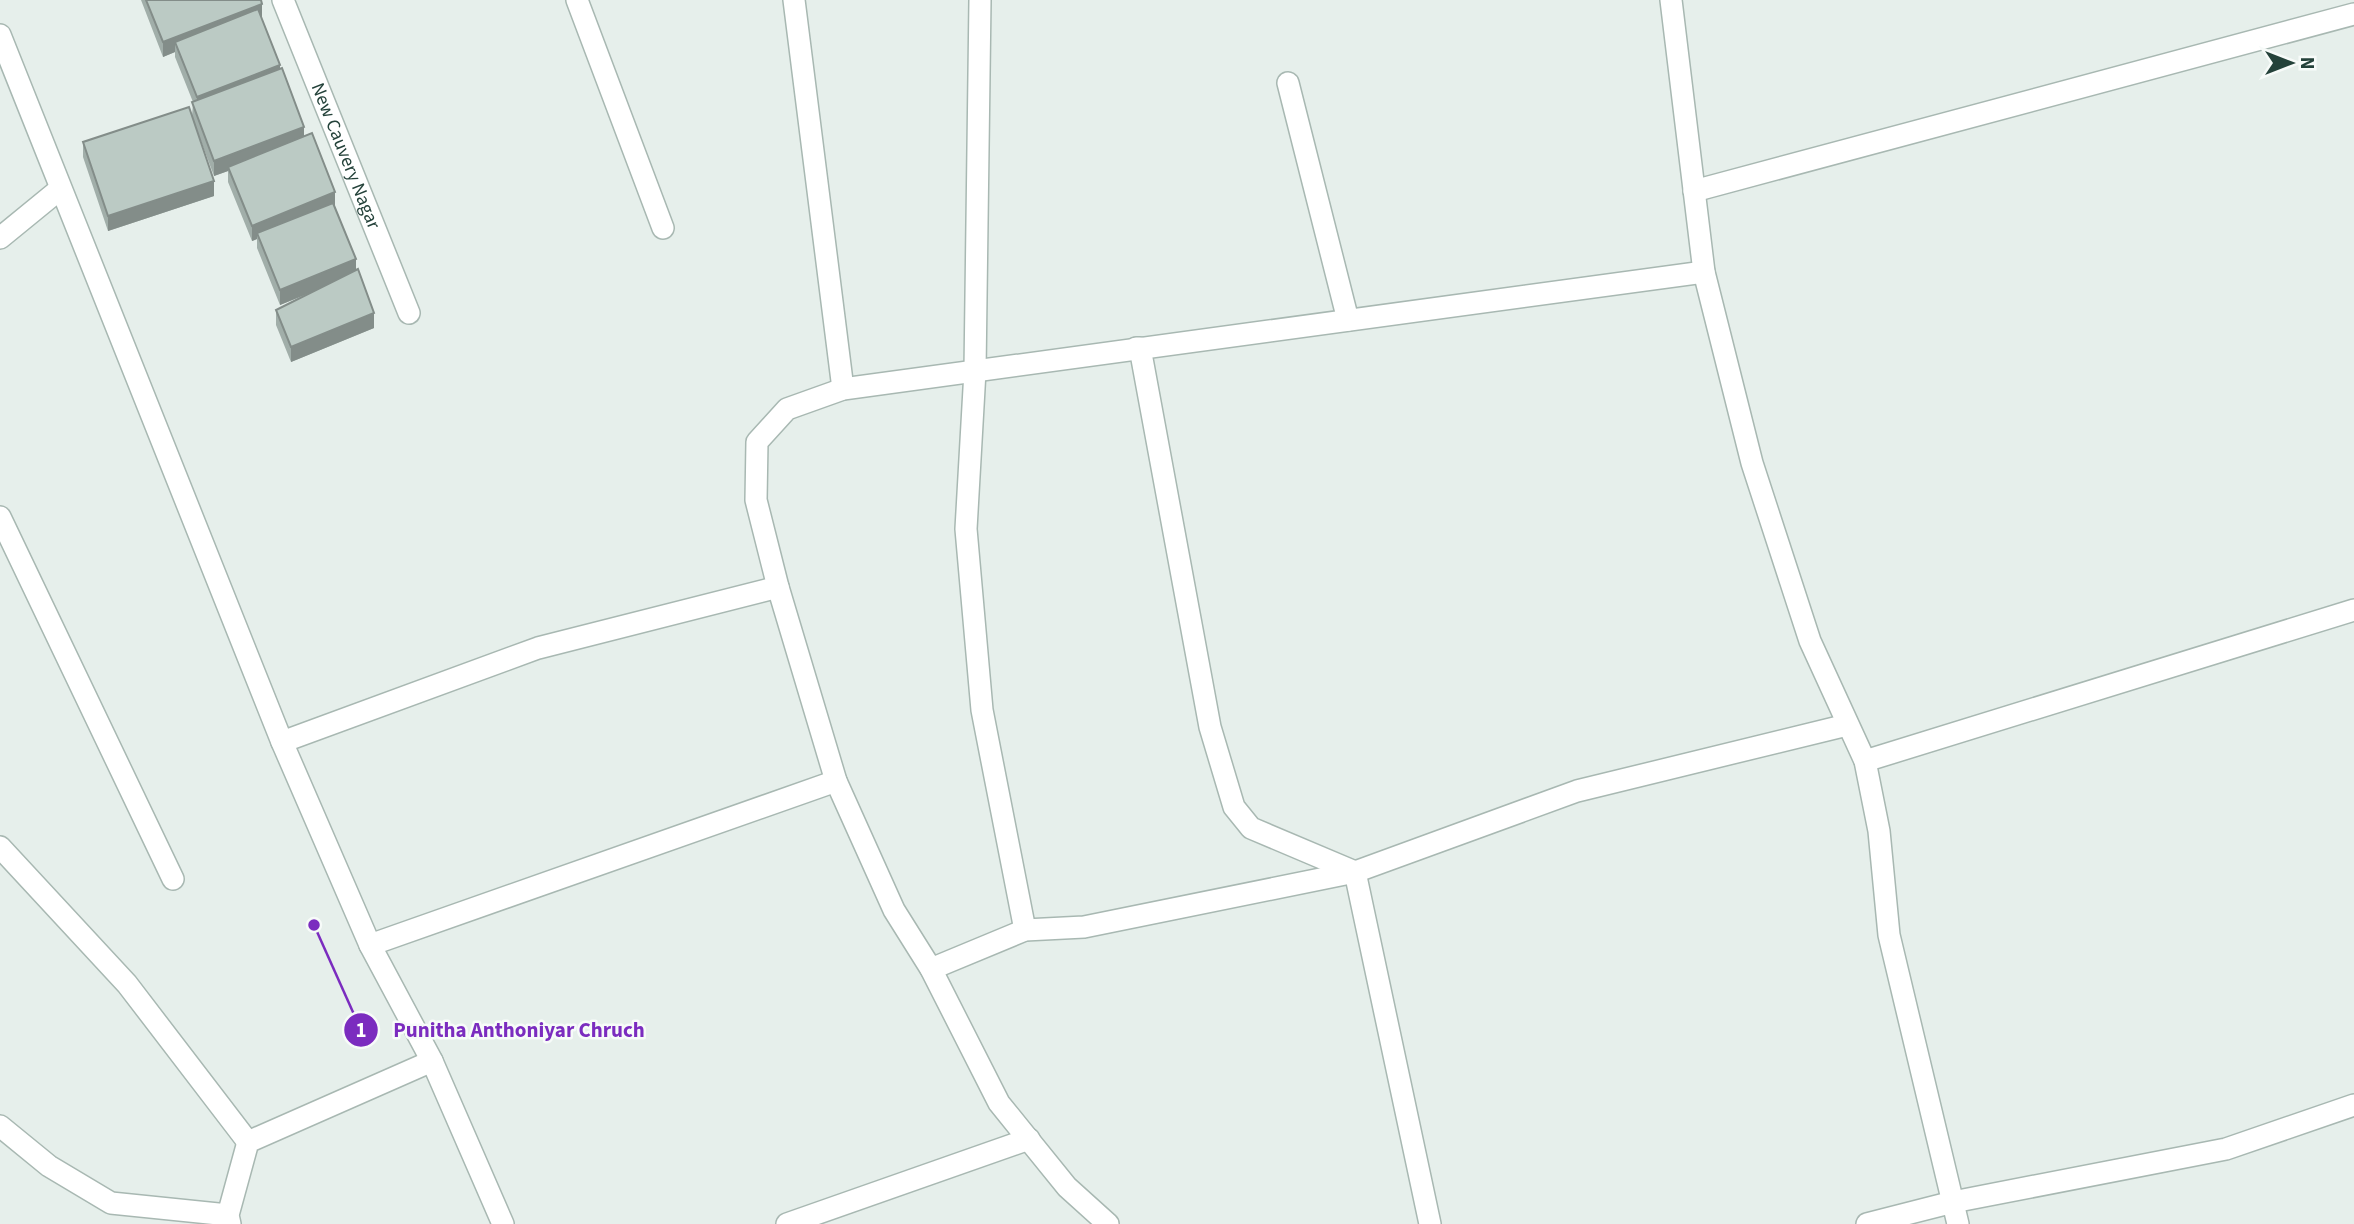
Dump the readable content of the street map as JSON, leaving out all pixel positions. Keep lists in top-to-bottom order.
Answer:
{
  "streets": {
    "street": ["New Cauvery Nagar"]
  },
  "places": ["Punitha Anthoniyar Chruch"],
  "north": "right"
}
